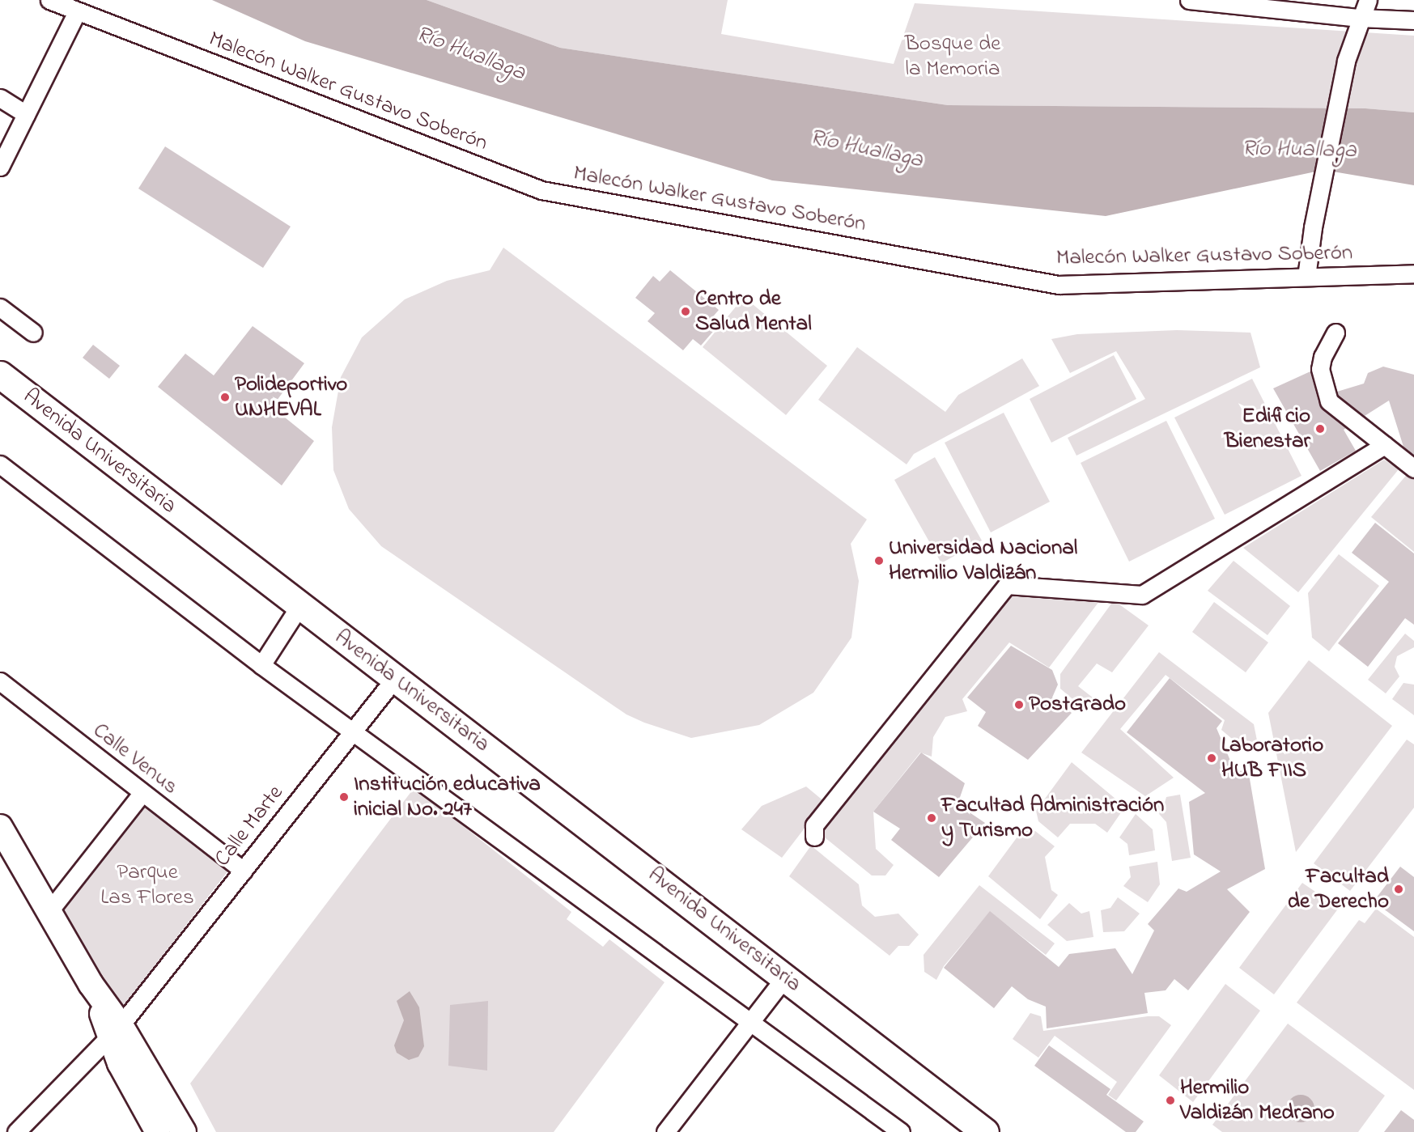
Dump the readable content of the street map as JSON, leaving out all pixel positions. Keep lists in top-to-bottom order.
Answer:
{
  "streets": {
    "highway": ["Avenida Universitaria"],
    "street": ["Malecón Walker Gustavo Soberón", "Calle Venus", "Calle Marte"]
  },
  "crossings": [
    ["Avenida Universitaria", "Calle Marte"],
    ["Calle Venus", "Calle Marte"]
  ],
  "water": ["Río Huallaga"],
  "parks": ["Bosque de la Memoria", "Parque Las Flores"],
  "places": [
    "Centro de Salud Mental",
    "Polideportivo UNHEVAL",
    "Edificio Bienestar",
    "Universidad Nacional Hermilio Valdizán",
    "PostGrado",
    "Laboratorio HUB FIIS",
    "Institución educativa inicial No. 247",
    "Facultad Administración y Turismo",
    "Facultad de Derecho",
    "Hermilio Valdizán Medrano"
  ]
}
